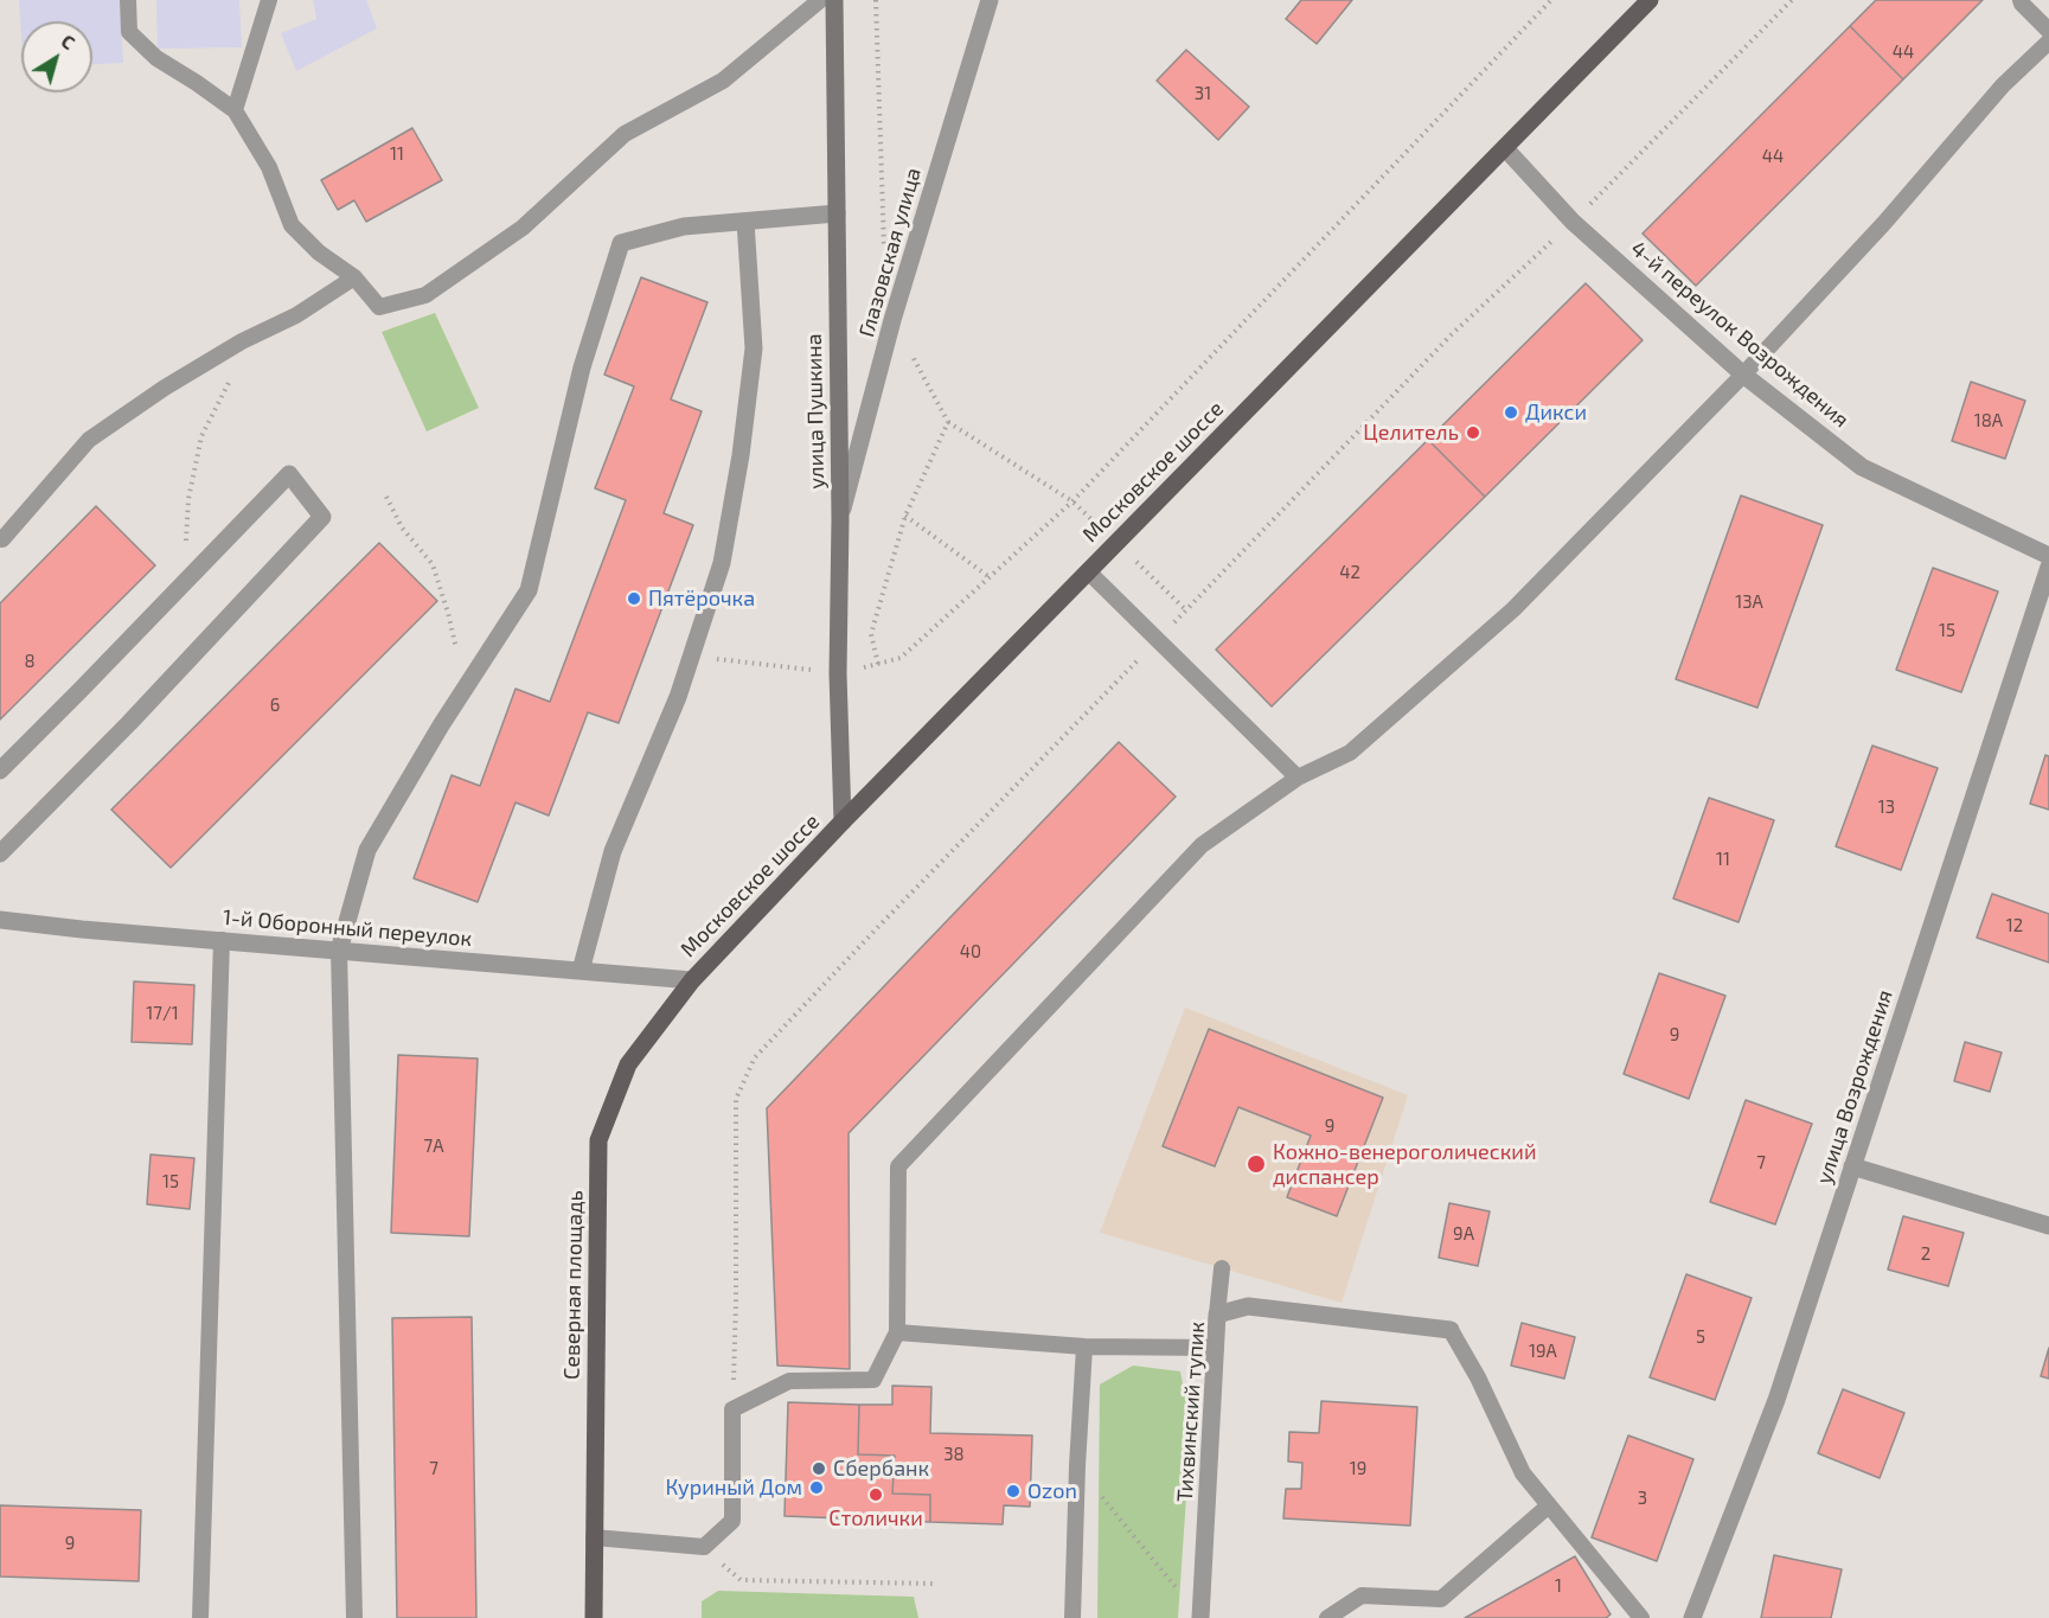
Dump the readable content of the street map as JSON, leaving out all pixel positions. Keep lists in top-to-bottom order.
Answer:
{
  "streets": {
    "main road": ["Московское шоссе", "Северная площадь"],
    "street": [
      "Глазовская улица",
      "4-й переулок Возрождения",
      "улица Пушкина",
      "1-й Оборонный переулок",
      "улица Возрождения",
      "Тихвинский тупик"
    ]
  },
  "crossings": [
    ["Глазовская улица", "улица Пушкина"],
    ["4-й переулок Возрождения", "Московское шоссе"],
    ["улица Пушкина", "Московское шоссе"],
    ["Московское шоссе", "1-й Оборонный переулок"],
    ["Московское шоссе", "Северная площадь"],
    ["1-й Оборонный переулок", "Северная площадь"]
  ],
  "places": [
    "Дикси",
    "Целитель",
    "Пятёрочка",
    "Кожно-венероголический диспансер",
    "Сбербанк",
    "Куриный Дом",
    "Ozon",
    "Столички"
  ],
  "house_numbers": [
    "44",
    "31",
    "11",
    "44",
    "18А",
    "42",
    "13А",
    "15",
    "8",
    "6",
    "13",
    "11",
    "12",
    "40",
    "17/1",
    "9",
    "9",
    "7А",
    "7",
    "15",
    "9А",
    "2",
    "5",
    "19А",
    "38",
    "7",
    "19",
    "3",
    "9",
    "1"
  ],
  "north": "top right"
}
